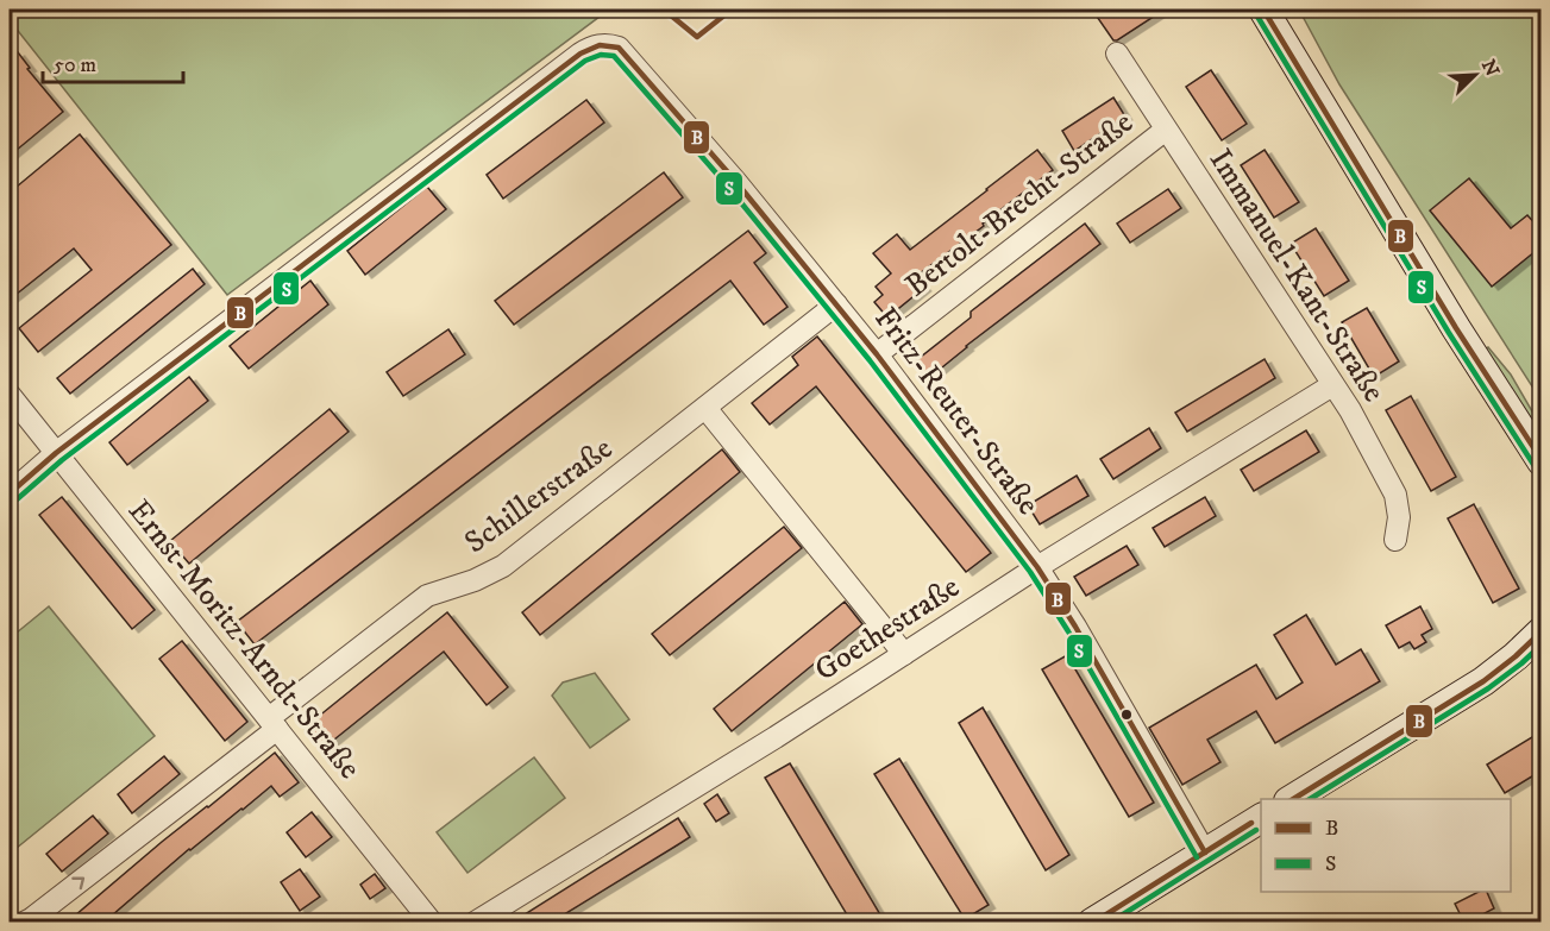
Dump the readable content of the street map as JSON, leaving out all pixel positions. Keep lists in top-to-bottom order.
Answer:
{
  "streets": {
    "street": [
      "Bertolt-Brecht-Straße",
      "Immanuel-Kant-Straße",
      "Fritz-Reuter-Straße",
      "Schillerstraße",
      "Goethestraße",
      "Ernst-Moritz-Arndt-Straße"
    ]
  },
  "crossings": [
    ["Bertolt-Brecht-Straße", "Immanuel-Kant-Straße"],
    ["Bertolt-Brecht-Straße", "Fritz-Reuter-Straße"],
    ["Immanuel-Kant-Straße", "Goethestraße"],
    ["Fritz-Reuter-Straße", "Schillerstraße"],
    ["Fritz-Reuter-Straße", "Goethestraße"],
    ["Fritz-Reuter-Straße", "Ernst-Moritz-Arndt-Straße"],
    ["Schillerstraße", "Ernst-Moritz-Arndt-Straße"]
  ],
  "lines": ["transit line B", "transit line S"],
  "legend": ["B", "S"],
  "scale_bar": "50 m",
  "north": "top right"
}
